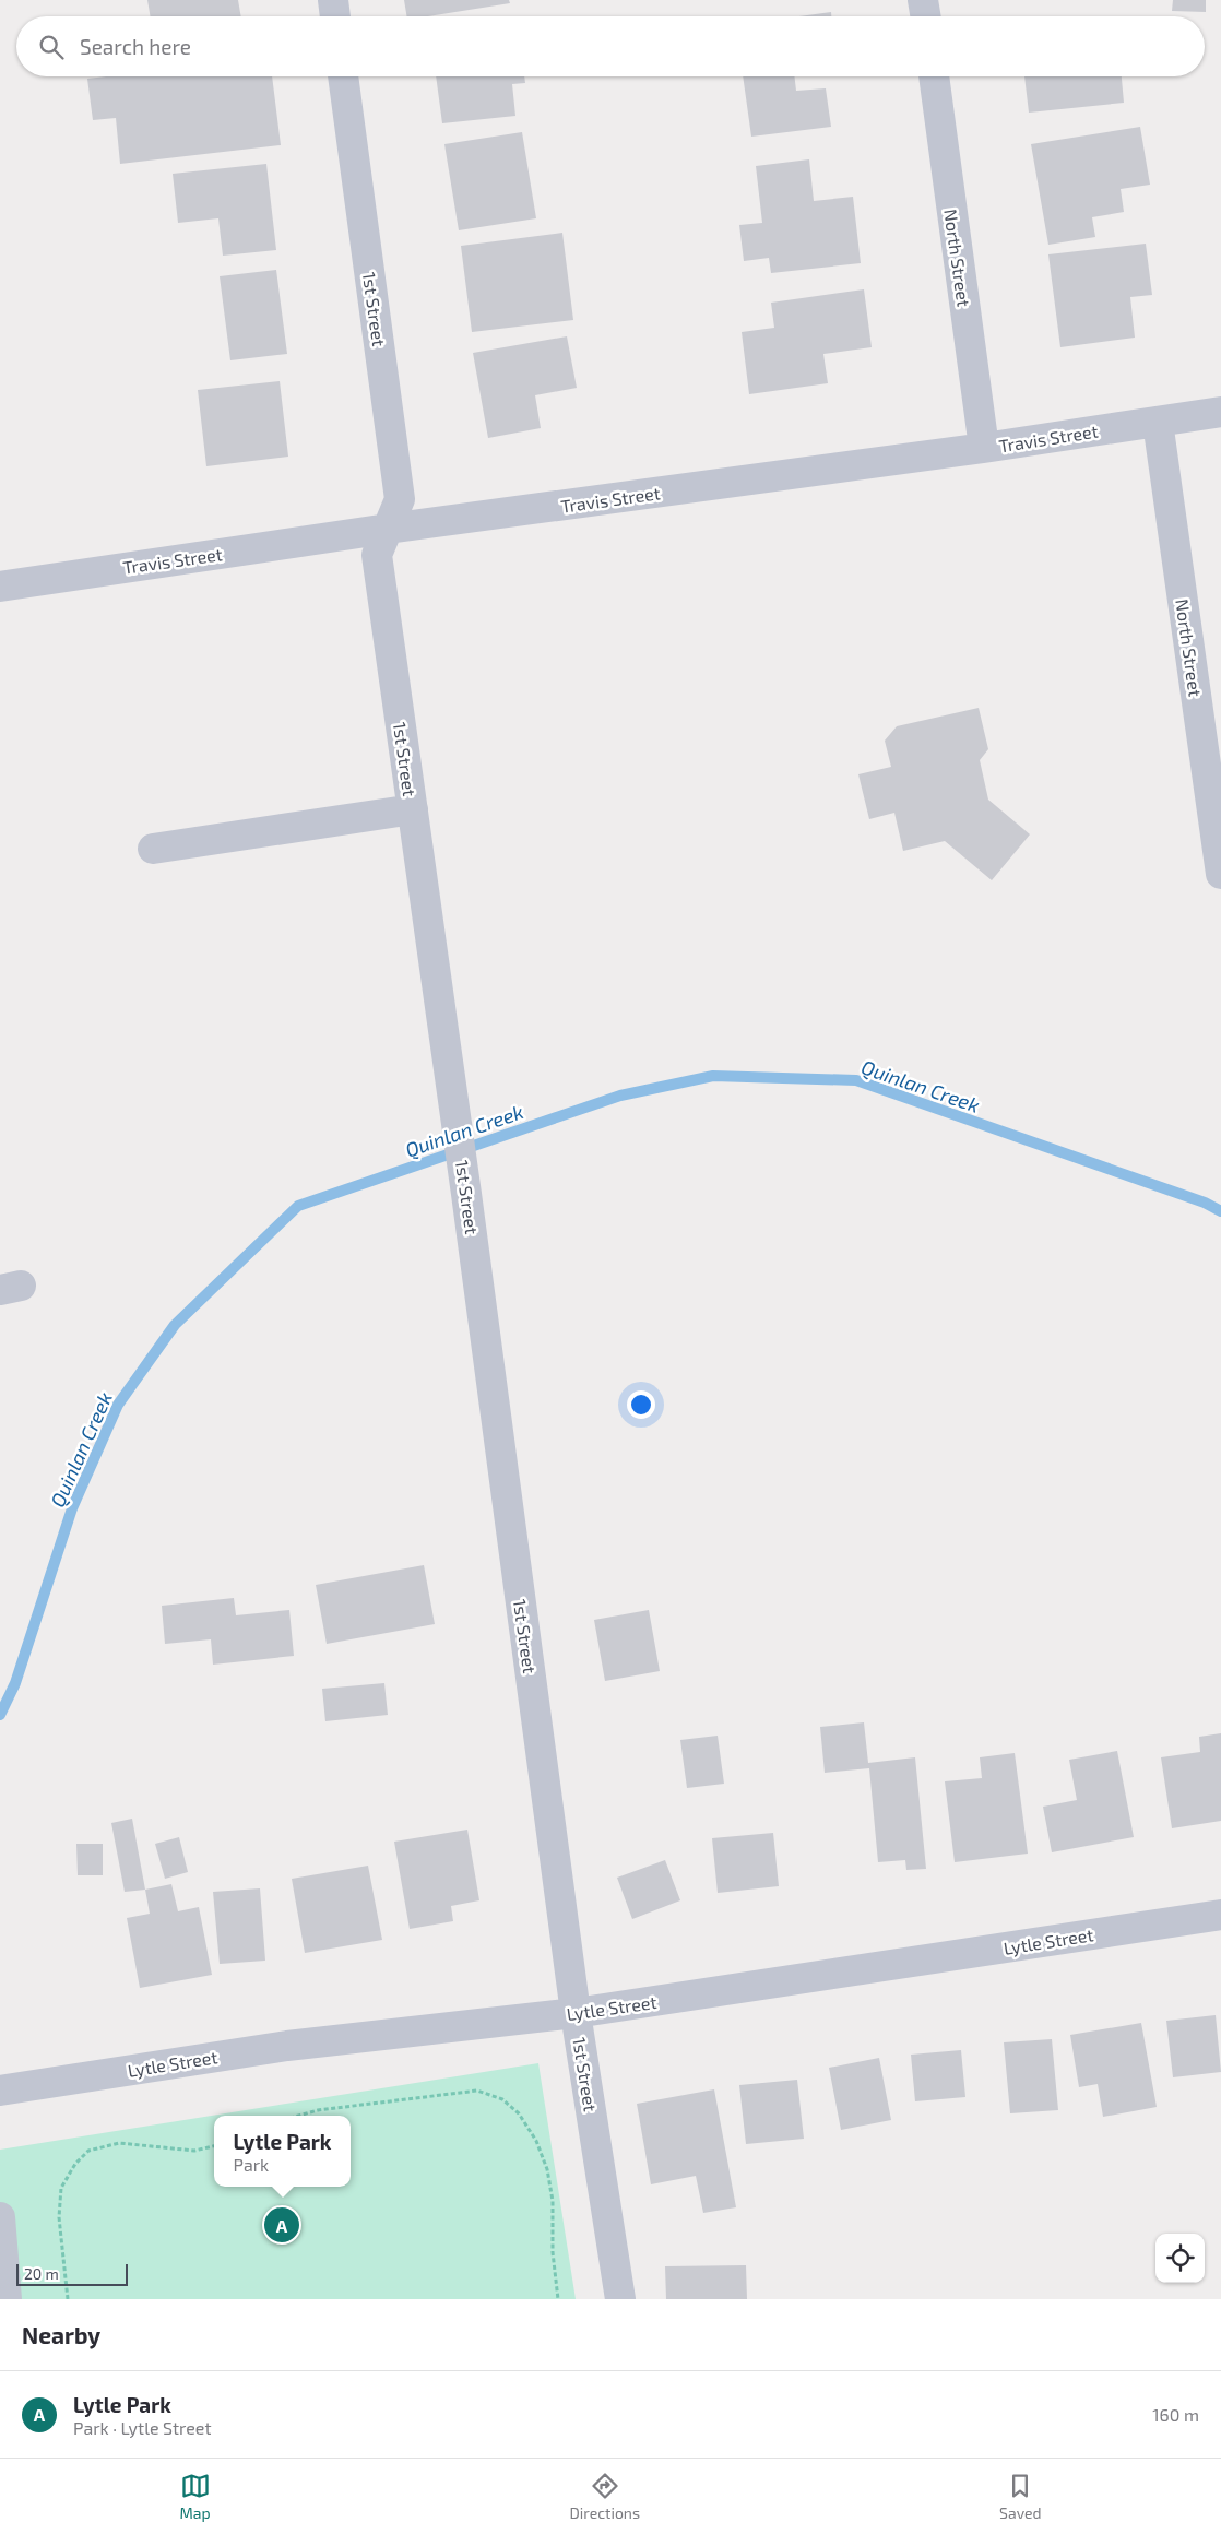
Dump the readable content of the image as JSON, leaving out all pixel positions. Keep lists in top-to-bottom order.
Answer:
{
  "streets": {
    "street": [
      "North Street",
      "1st Street",
      "Travis Street",
      "Lytle Street"
    ]
  },
  "crossings": [
    ["North Street", "Travis Street"],
    ["1st Street", "Travis Street"],
    ["1st Street", "Lytle Street"]
  ],
  "water": ["Quinlan Creek"],
  "scale_bar": "20 m",
  "page": {
    "search": "Search here",
    "popup": ["Lytle Park", "Park"],
    "pins": "A",
    "scale": "20 m",
    "heading": "Nearby",
    "list": [
      {
        "mark": "A",
        "name": "Lytle Park",
        "note": "Park · Lytle Street",
        "value": "160 m"
      }
    ],
    "nav": ["Map", "Directions", "Saved"]
  }
}
